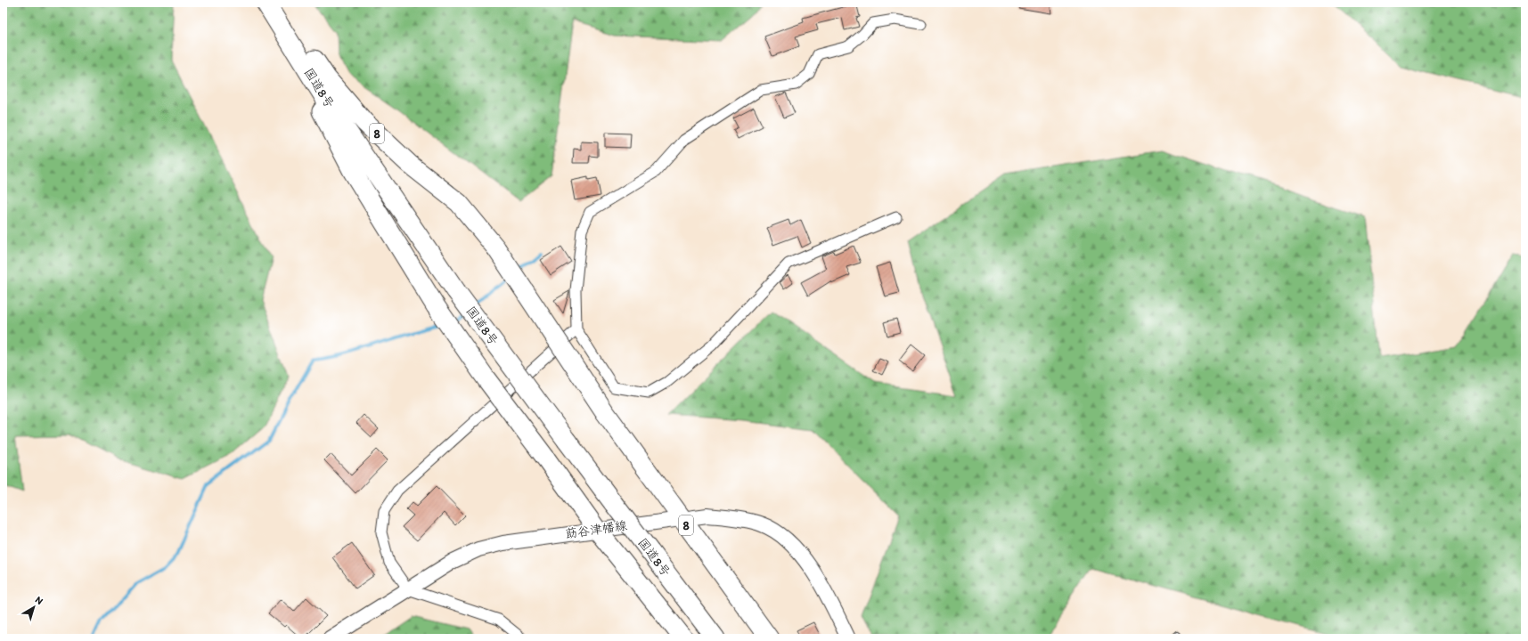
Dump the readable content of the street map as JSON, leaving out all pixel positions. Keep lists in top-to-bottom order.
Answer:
{
  "streets": {
    "highway": ["国道8号", "8"],
    "main road": ["莇谷津幡線"]
  },
  "crossings": [
    ["国道8号", "8"],
    ["8", "莇谷津幡線"]
  ],
  "north": "top right"
}
